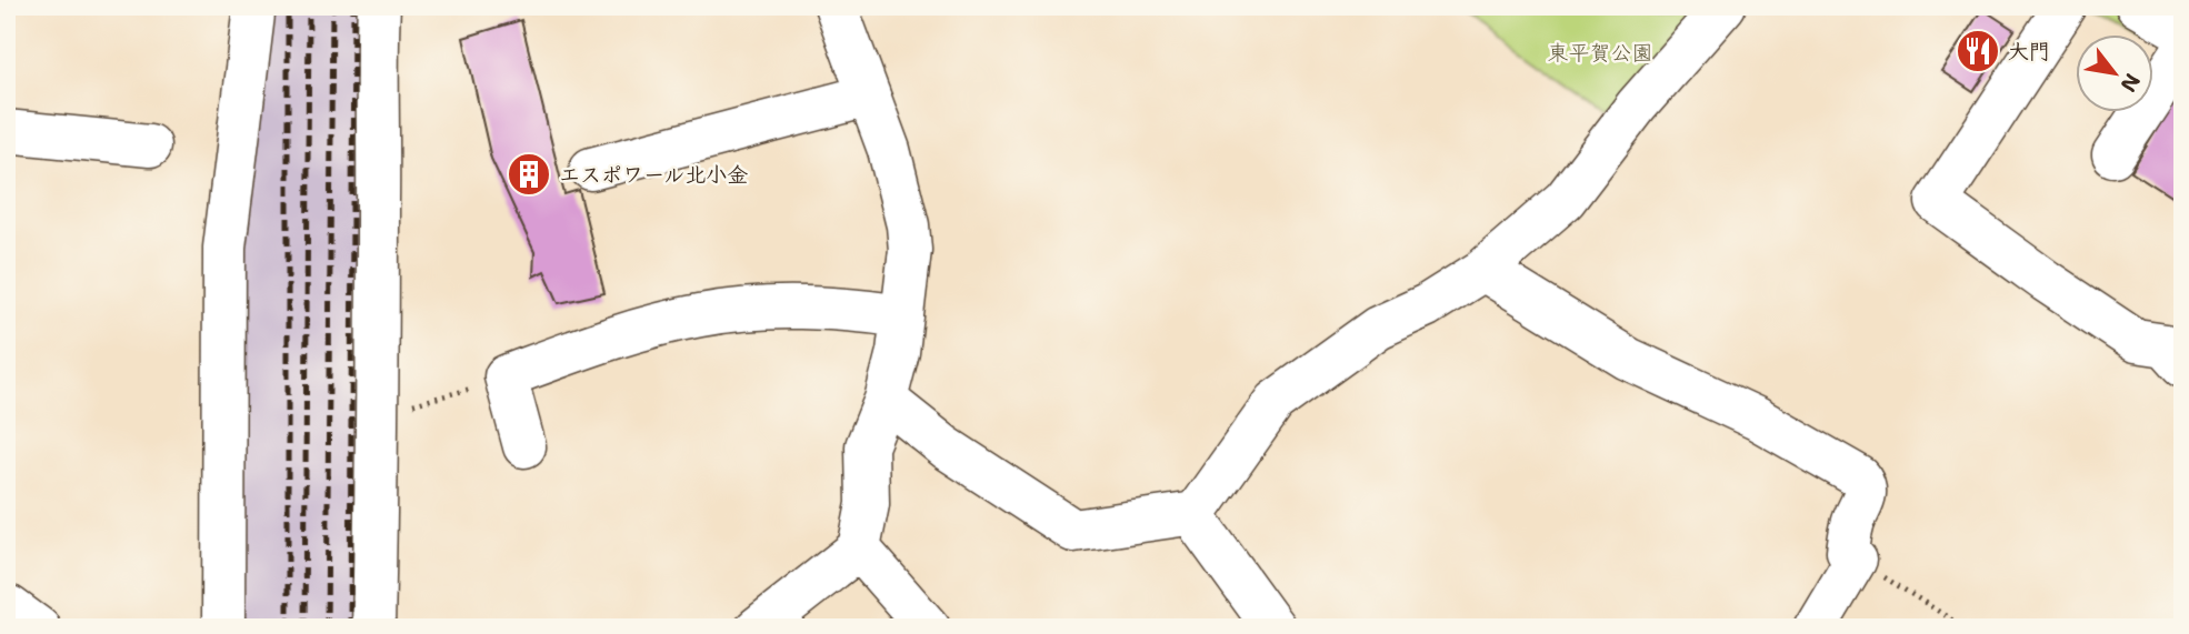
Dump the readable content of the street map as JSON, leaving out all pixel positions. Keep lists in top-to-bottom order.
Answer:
{
  "parks": ["東平賀公園"],
  "places": {
    "restaurant": ["大門"],
    "building": ["エスポワール北小金"]
  },
  "north": "bottom right"
}
